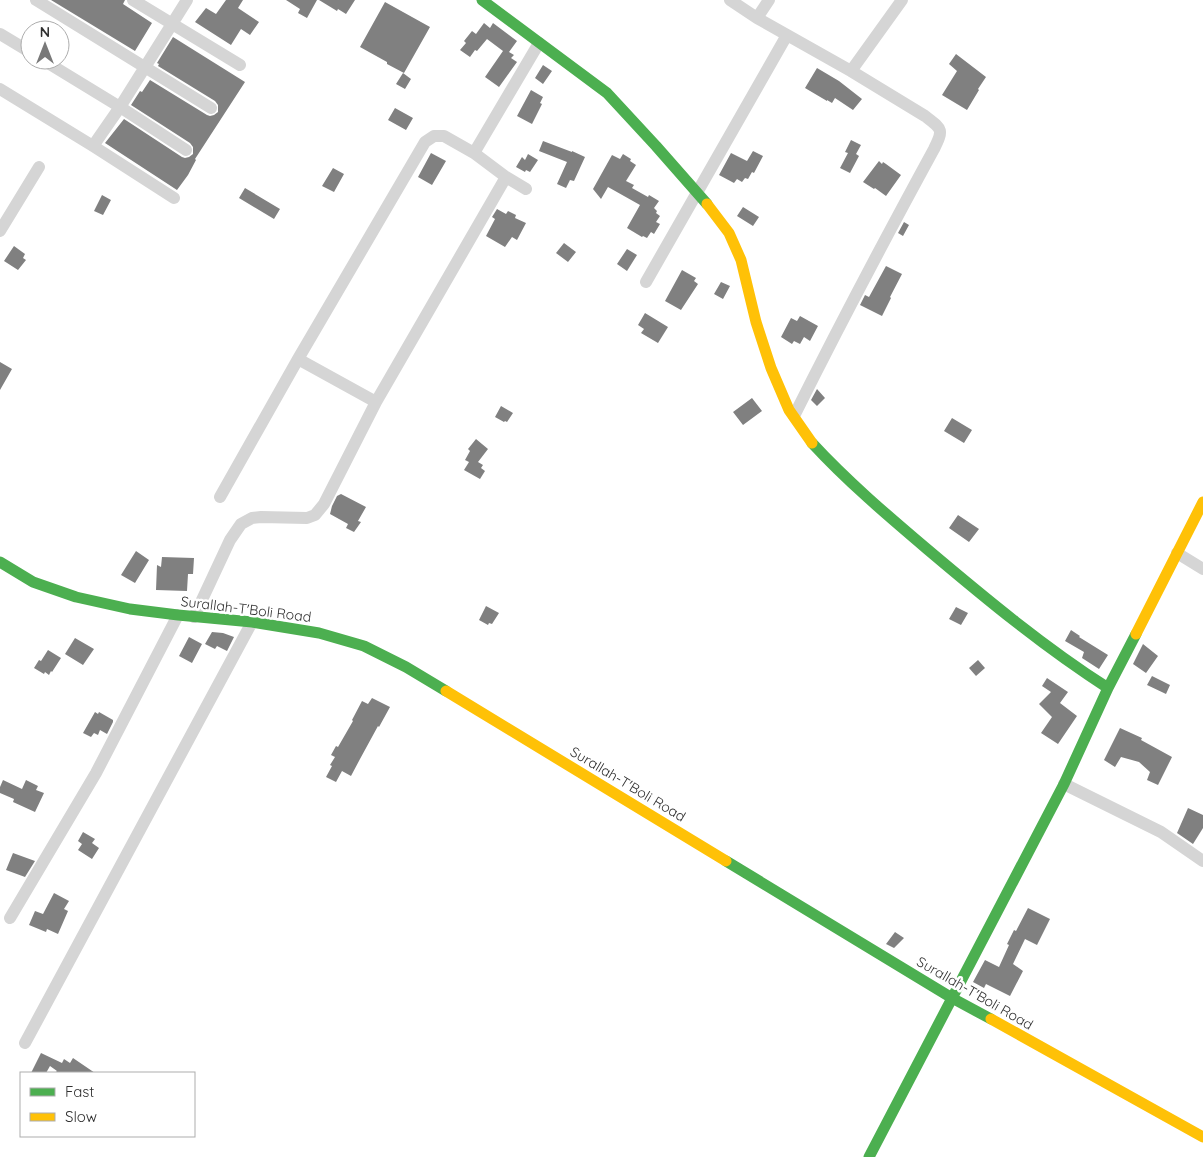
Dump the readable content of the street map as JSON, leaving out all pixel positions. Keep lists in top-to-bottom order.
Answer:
{
  "streets": {
    "street": ["Surallah-T'Boli Road"]
  },
  "legend": ["Fast", "Slow"],
  "north": "top"
}
